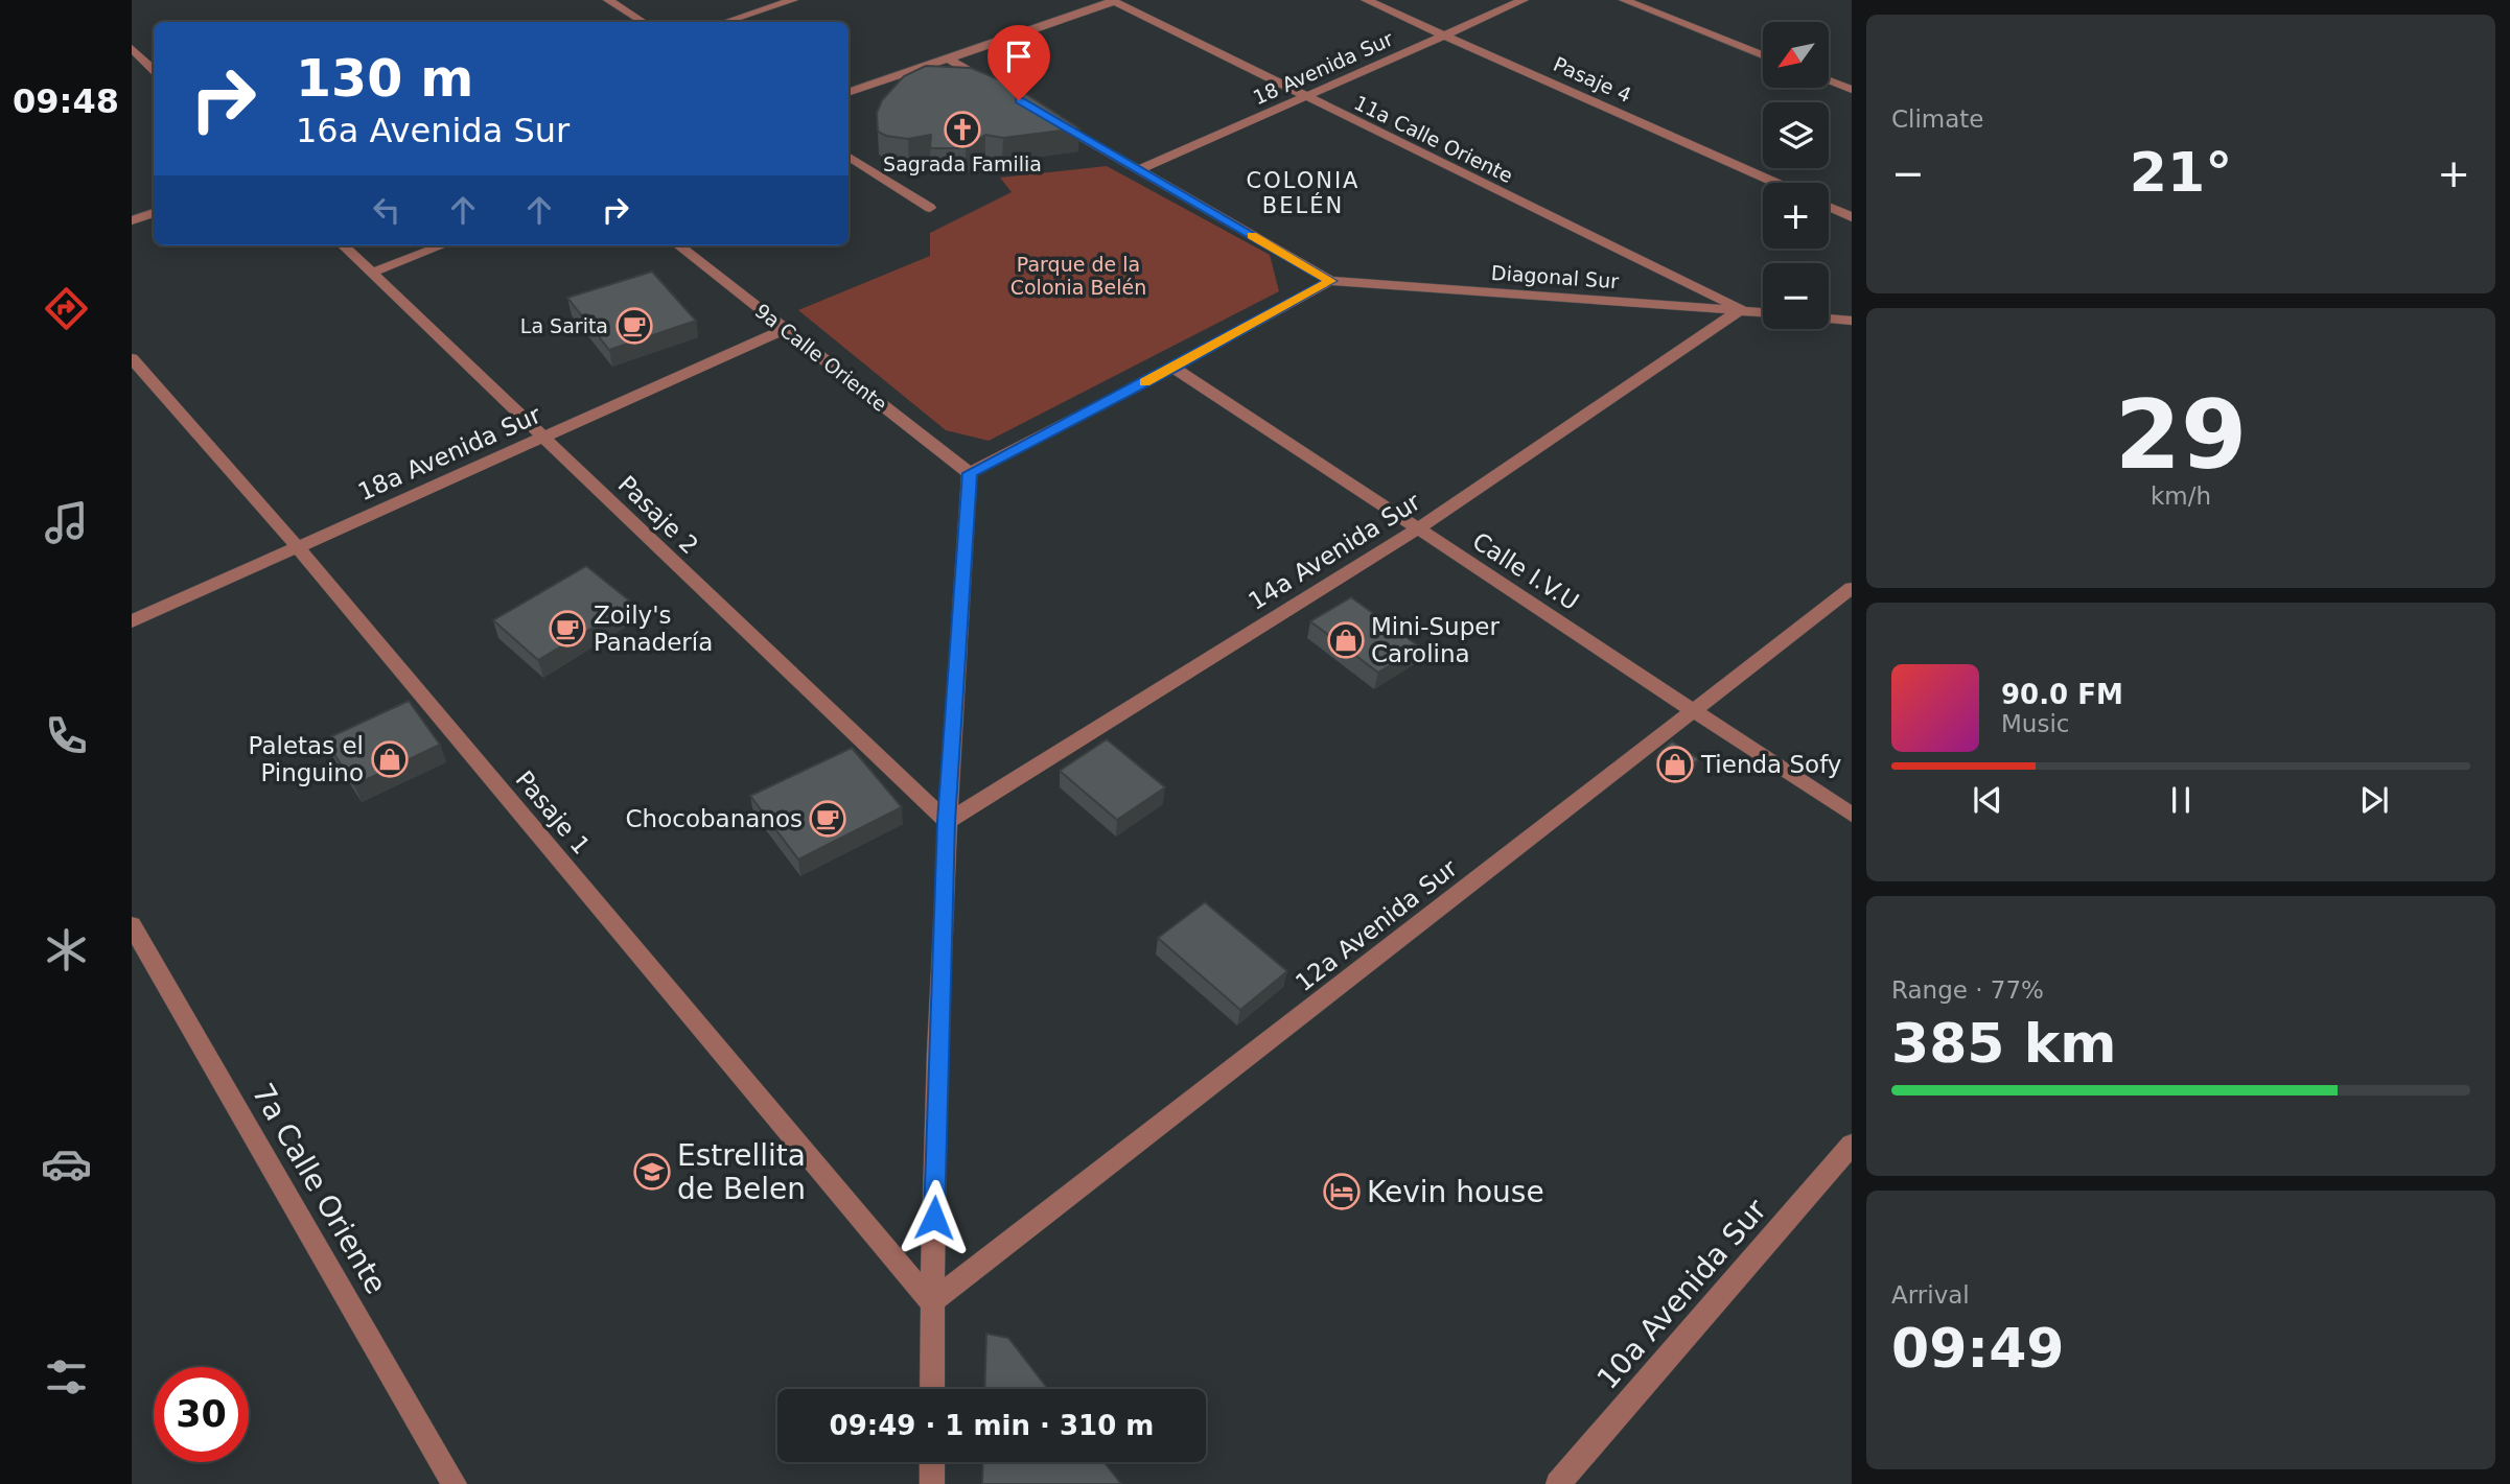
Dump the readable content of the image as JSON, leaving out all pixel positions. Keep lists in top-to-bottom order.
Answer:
{
  "streets": {
    "street": [
      "18 Avenida Sur",
      "Pasaje 4",
      "11a Calle Oriente",
      "Diagonal Sur",
      "9a Calle Oriente",
      "18a Avenida Sur",
      "Pasaje 2",
      "14a Avenida Sur",
      "Calle I.V.U",
      "Pasaje 1",
      "12a Avenida Sur",
      "7a Calle Oriente",
      "10a Avenida Sur"
    ]
  },
  "crossings": [
    ["18 Avenida Sur", "Pasaje 4"],
    ["18 Avenida Sur", "11a Calle Oriente"],
    ["11a Calle Oriente", "Diagonal Sur"],
    ["11a Calle Oriente", "14a Avenida Sur"],
    ["Diagonal Sur", "14a Avenida Sur"],
    ["9a Calle Oriente", "18a Avenida Sur"],
    ["18a Avenida Sur", "Pasaje 2"],
    ["18a Avenida Sur", "Pasaje 1"],
    ["Pasaje 2", "14a Avenida Sur"],
    ["14a Avenida Sur", "Calle I.V.U"],
    ["Calle I.V.U", "12a Avenida Sur"],
    ["Pasaje 1", "12a Avenida Sur"]
  ],
  "districts": ["COLONIA BELÉN"],
  "parks": ["Parque de la Colonia Belén"],
  "places": {
    "church": ["Sagrada Familia"],
    "cafe": ["La Sarita", "Zoily's Panadería", "Chocobananos"],
    "shop": ["Mini-Super Carolina", "Paletas el Pinguino", "Tienda Sofy"],
    "school or university": ["Estrellita de Belen"],
    "hotel": ["Kevin house"]
  },
  "north": "bottom left",
  "page": {
    "tabs": "09:48",
    "tile": [
      "Climate",
      ["29", "km/h"],
      ["Range · 77%", "385 km"],
      ["Arrival", "09:49"]
    ],
    "map_buttons": ["+", "−"],
    "turn": ["130 m", "16a Avenida Sur"],
    "heat": ["−", "21°", "+"],
    "song": ["90.0 FM", "Music"],
    "limit": "30",
    "trip": "09:49 · 1 min · 310 m"
  }
}
